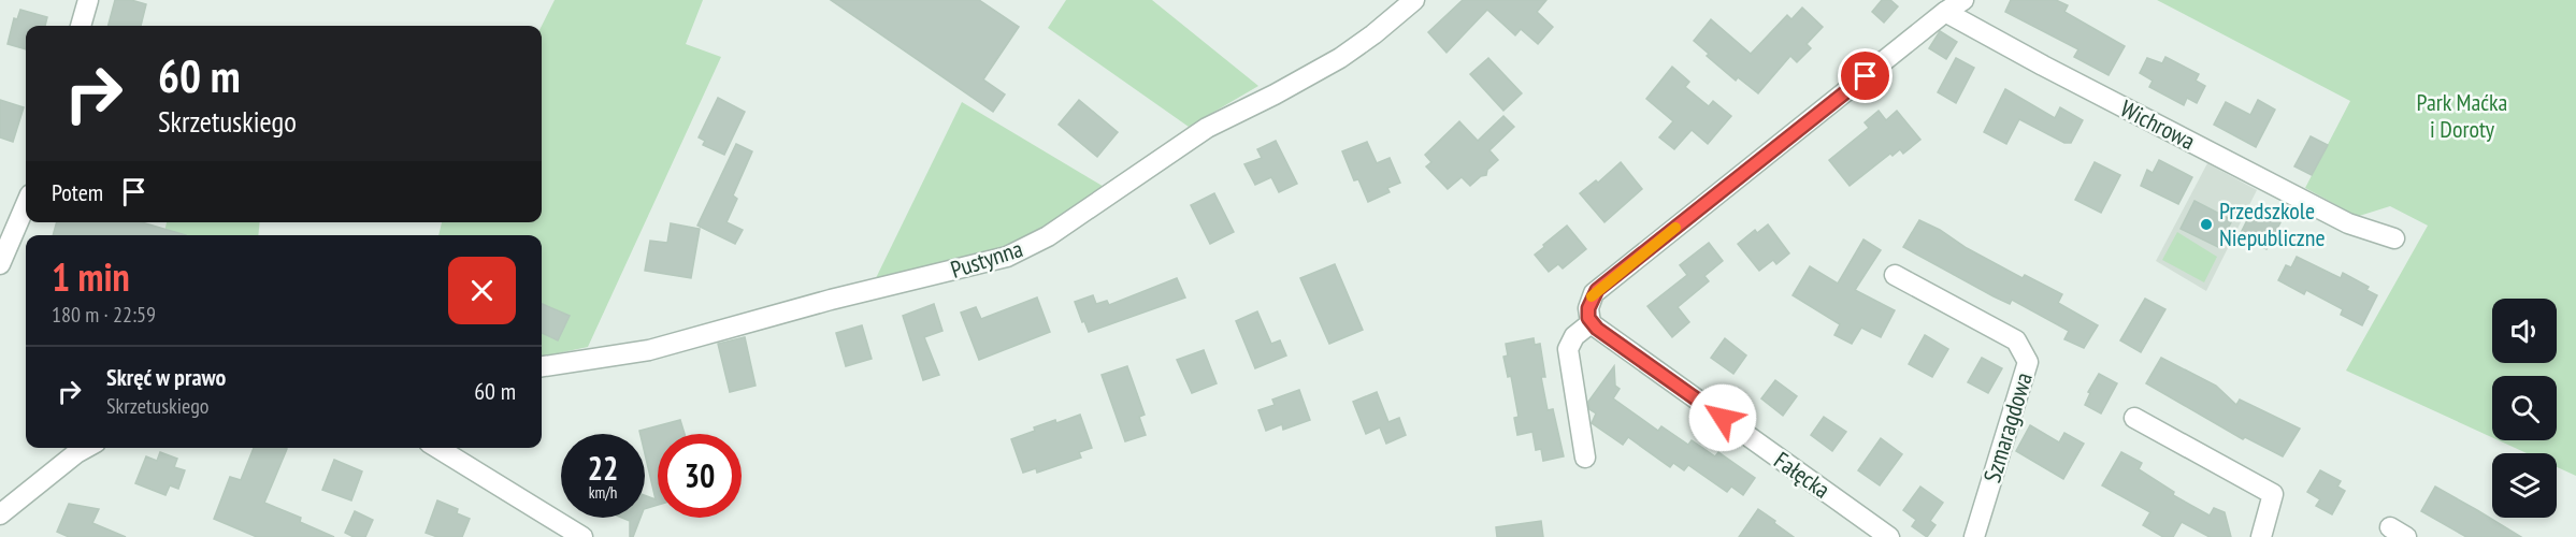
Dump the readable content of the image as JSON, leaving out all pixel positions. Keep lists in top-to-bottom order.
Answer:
{
  "streets": {
    "street": [
      "Wichrowa",
      "Pustynna",
      "Szmaragdowa",
      "Fałęcka"
    ]
  },
  "parks": ["Park Maćka i Doroty"],
  "places": ["Przedszkole Niepubliczne"],
  "page": {
    "turn": ["60 m", "Skrzetuskiego"],
    "then": "Potem",
    "heading": ["1 min", "180 m · 22:59"],
    "list": [
      {
        "name": "Skręć w prawo",
        "note": "Skrzetuskiego",
        "value": "60 m"
      }
    ],
    "speed": "22 km/h",
    "limit": "30"
  }
}
